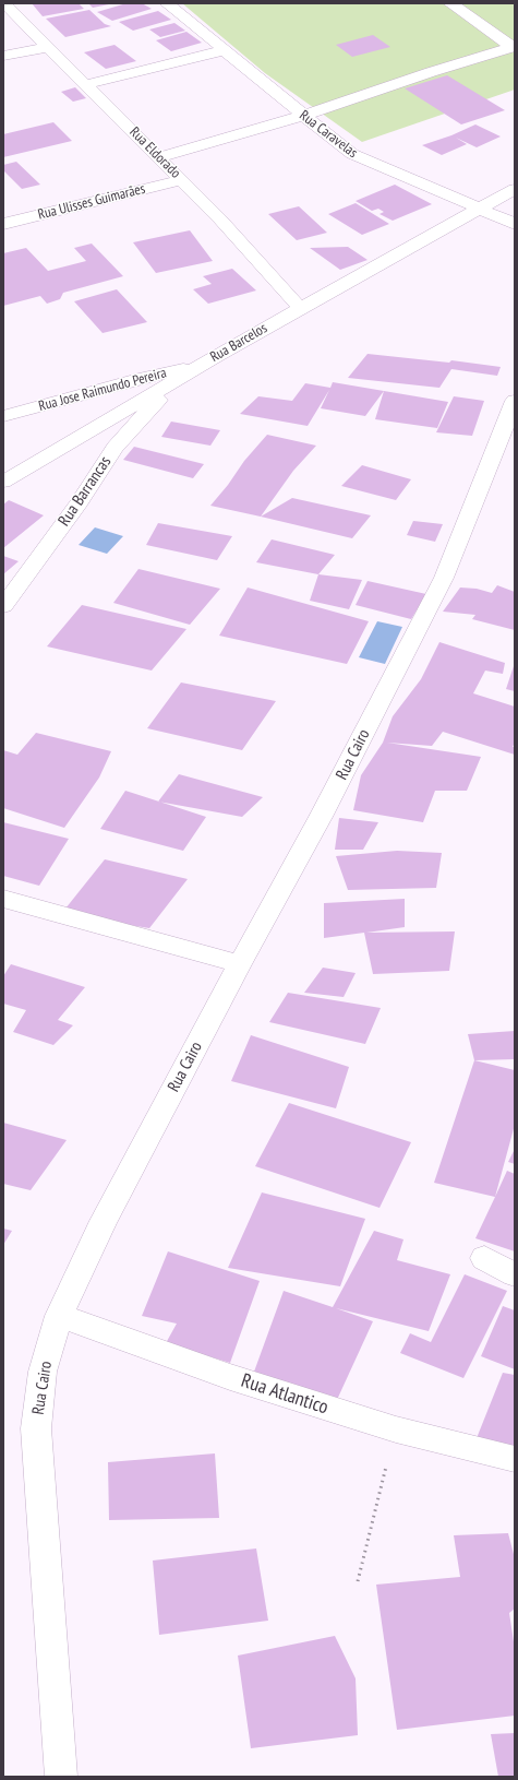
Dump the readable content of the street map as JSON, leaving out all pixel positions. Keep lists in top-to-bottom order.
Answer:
{
  "streets": {
    "street": [
      "Rua Caravelas",
      "Rua Eldorado",
      "Rua Ulisses Guimarães",
      "Rua Barcelos",
      "Rua Jose Raimundo Pereira",
      "Rua Barrancas",
      "Rua Cairo",
      "Rua Atlantico"
    ]
  },
  "crossings": [
    ["Rua Caravelas", "Rua Barcelos"],
    ["Rua Eldorado", "Rua Ulisses Guimarães"],
    ["Rua Eldorado", "Rua Barcelos"],
    ["Rua Barcelos", "Rua Jose Raimundo Pereira"],
    ["Rua Barcelos", "Rua Barrancas"],
    ["Rua Cairo", "Rua Atlantico"]
  ]
}
